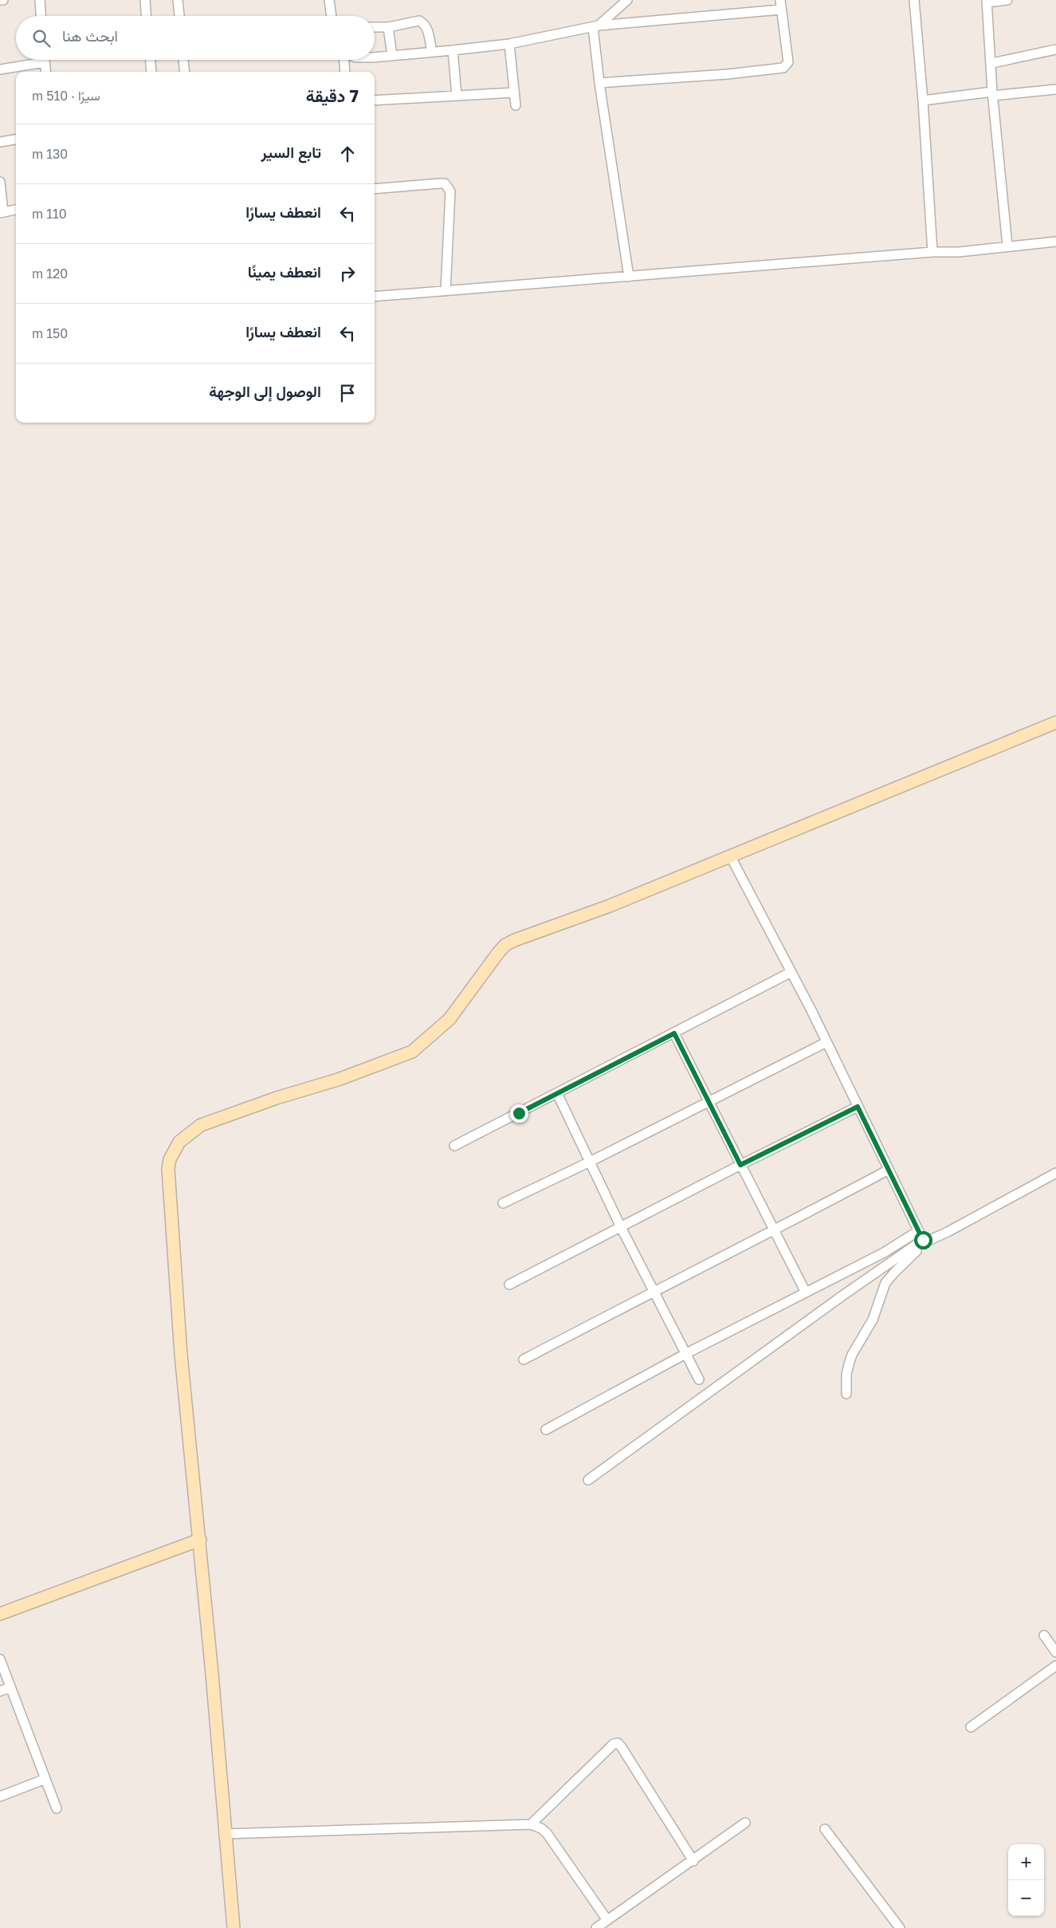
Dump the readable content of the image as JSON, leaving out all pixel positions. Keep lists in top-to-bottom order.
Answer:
{
  "page": {
    "search": "ابحث هنا",
    "heading": ["7 دقيقة", "سيرًا · 510 m"],
    "list": [
      ["تابع السير", "130 m"],
      ["انعطف يسارًا", "110 m"],
      ["انعطف يمينًا", "120 m"],
      ["انعطف يسارًا", "150 m"],
      "الوصول إلى الوجهة"
    ],
    "map_buttons": ["+", "−"]
  }
}
